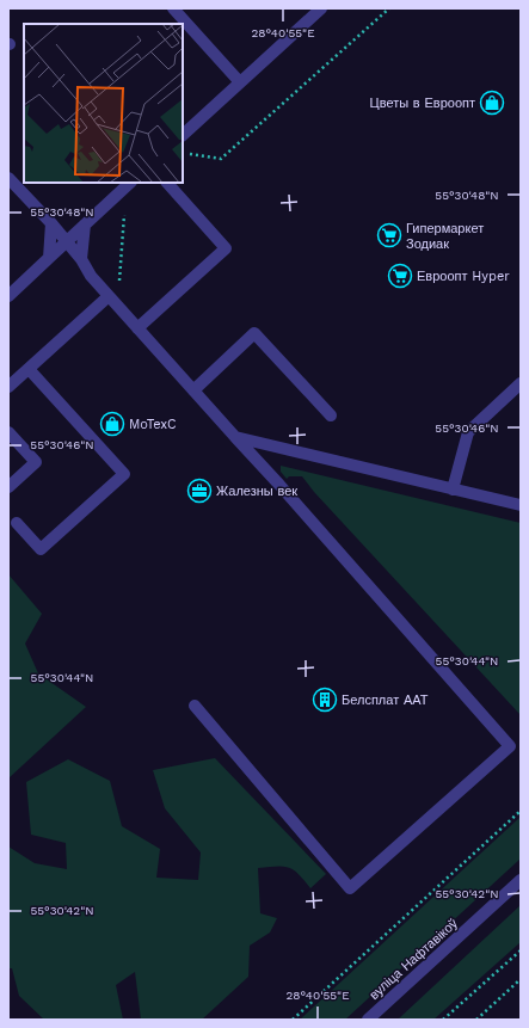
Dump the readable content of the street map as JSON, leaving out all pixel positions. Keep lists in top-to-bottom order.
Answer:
{
  "streets": {
    "street": ["вуліца Нафтавікоў"]
  },
  "places": {
    "shop": ["Цветы в Евроопт", "MoTexC"],
    "supermarket": ["Гипермаркет Зодиак", "Евроопт Hyper"],
    "office": ["Жалезны век"],
    "building": ["Белсплат ААТ"]
  },
  "coordinates": [
    "28°40'55\"E",
    "55°30'48\"N",
    "55°30'46\"N",
    "55°30'44\"N",
    "55°30'42\"N"
  ]
}
